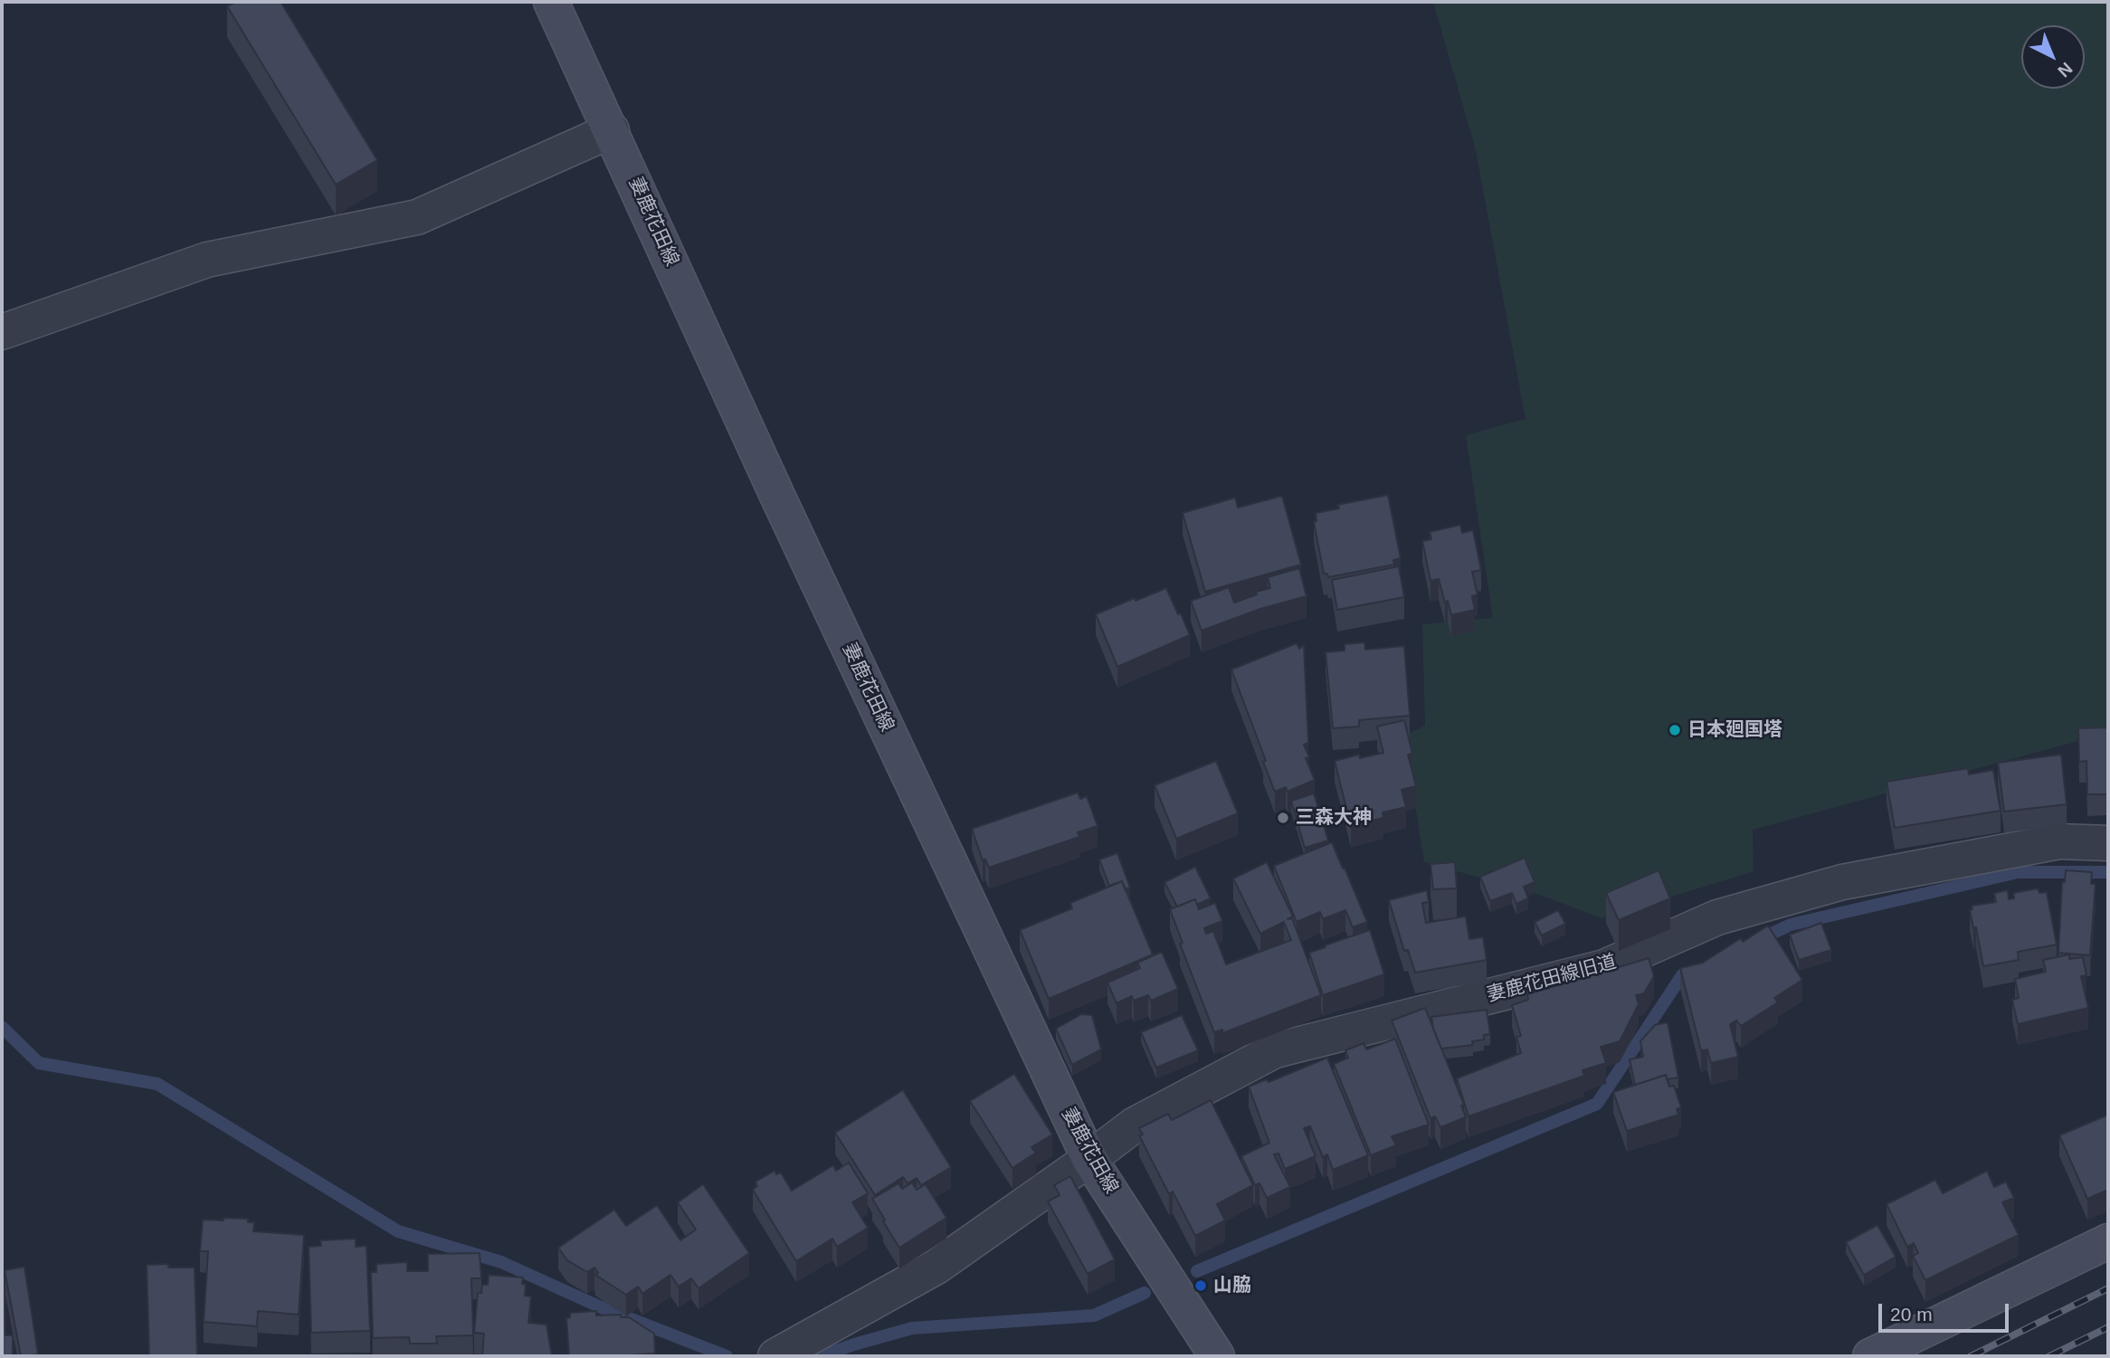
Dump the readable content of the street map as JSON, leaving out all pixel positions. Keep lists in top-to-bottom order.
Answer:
{
  "streets": {
    "main road": ["妻鹿花田線"],
    "street": ["妻鹿花田線旧道"]
  },
  "crossings": [
    ["妻鹿花田線", "妻鹿花田線旧道"]
  ],
  "places": ["日本廻国塔", "三森大神", "山脇"],
  "scale_bar": "20 m",
  "north": "bottom right"
}
